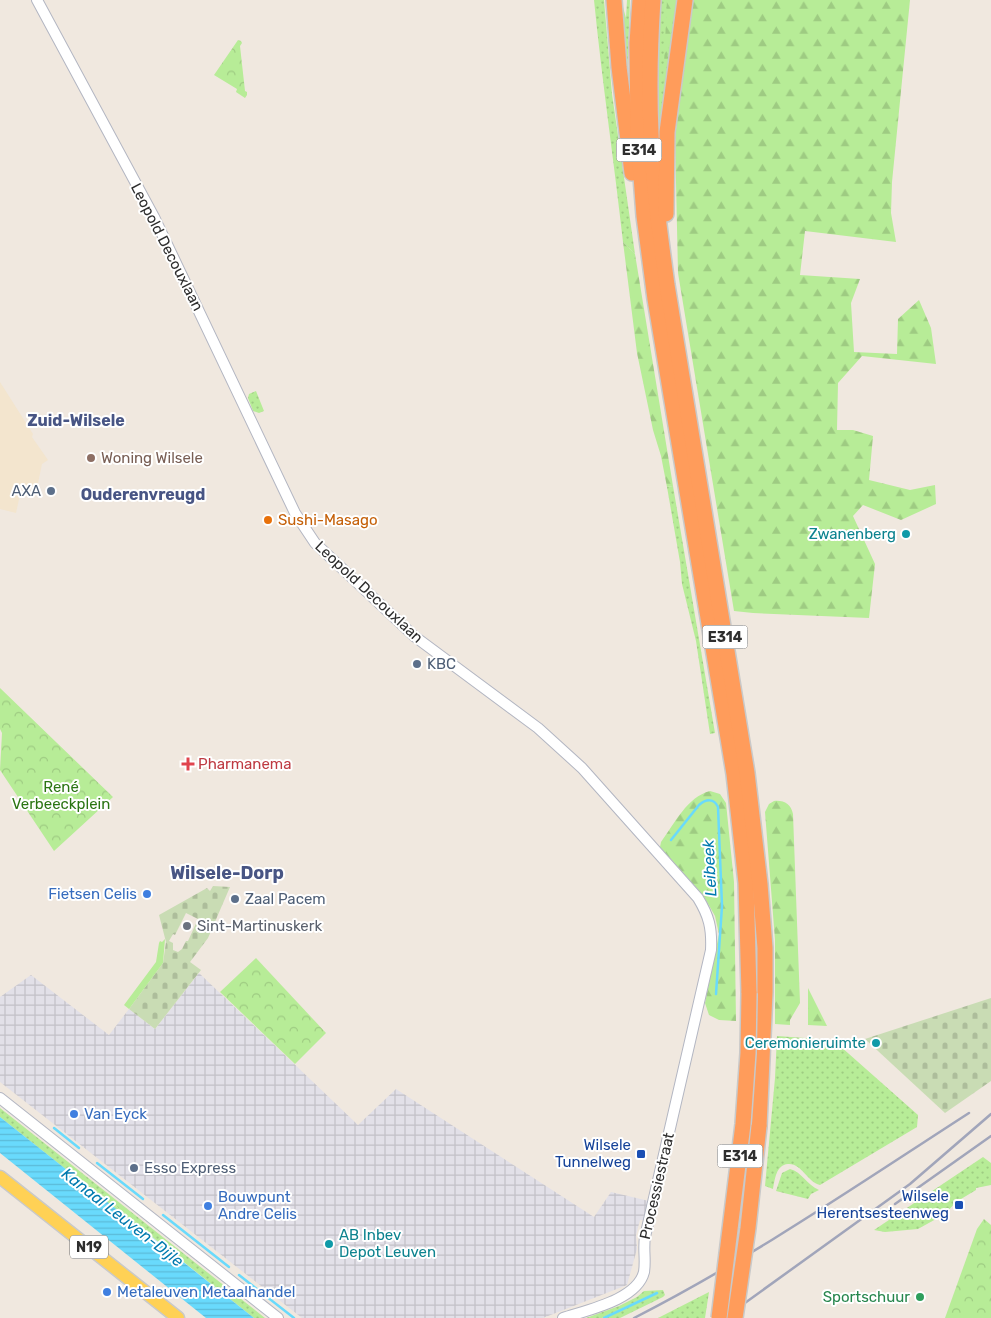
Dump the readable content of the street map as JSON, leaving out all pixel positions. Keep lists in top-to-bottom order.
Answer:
{
  "streets": {
    "highway": ["E314"],
    "main road": ["N19"],
    "street": ["Leopold Decouxlaan", "Processiestraat"]
  },
  "crossings": [
    ["Leopold Decouxlaan", "Processiestraat"]
  ],
  "districts": ["Zuid-Wilsele", "Ouderenvreugd", "Wilsele-Dorp"],
  "water": ["Leibeek", "Kanaal Leuven-Dijle"],
  "parks": ["René Verbeeckplein"],
  "places": {
    "other": [
      "Woning Wilsele",
      "AXA",
      "Sushi-Masago",
      "Zwanenberg",
      "KBC",
      "Fietsen Celis",
      "Zaal Pacem",
      "Sint-Martinuskerk",
      "Ceremonieruimte",
      "Van Eyck",
      "Esso Express",
      "Bouwpunt Andre Celis",
      "AB Inbev Depot Leuven",
      "Metaleuven Metaalhandel",
      "Sportschuur"
    ],
    "health": ["Pharmanema"],
    "transit": ["Wilsele Tunnelweg", "Wilsele Herentsesteenweg"]
  }
}
